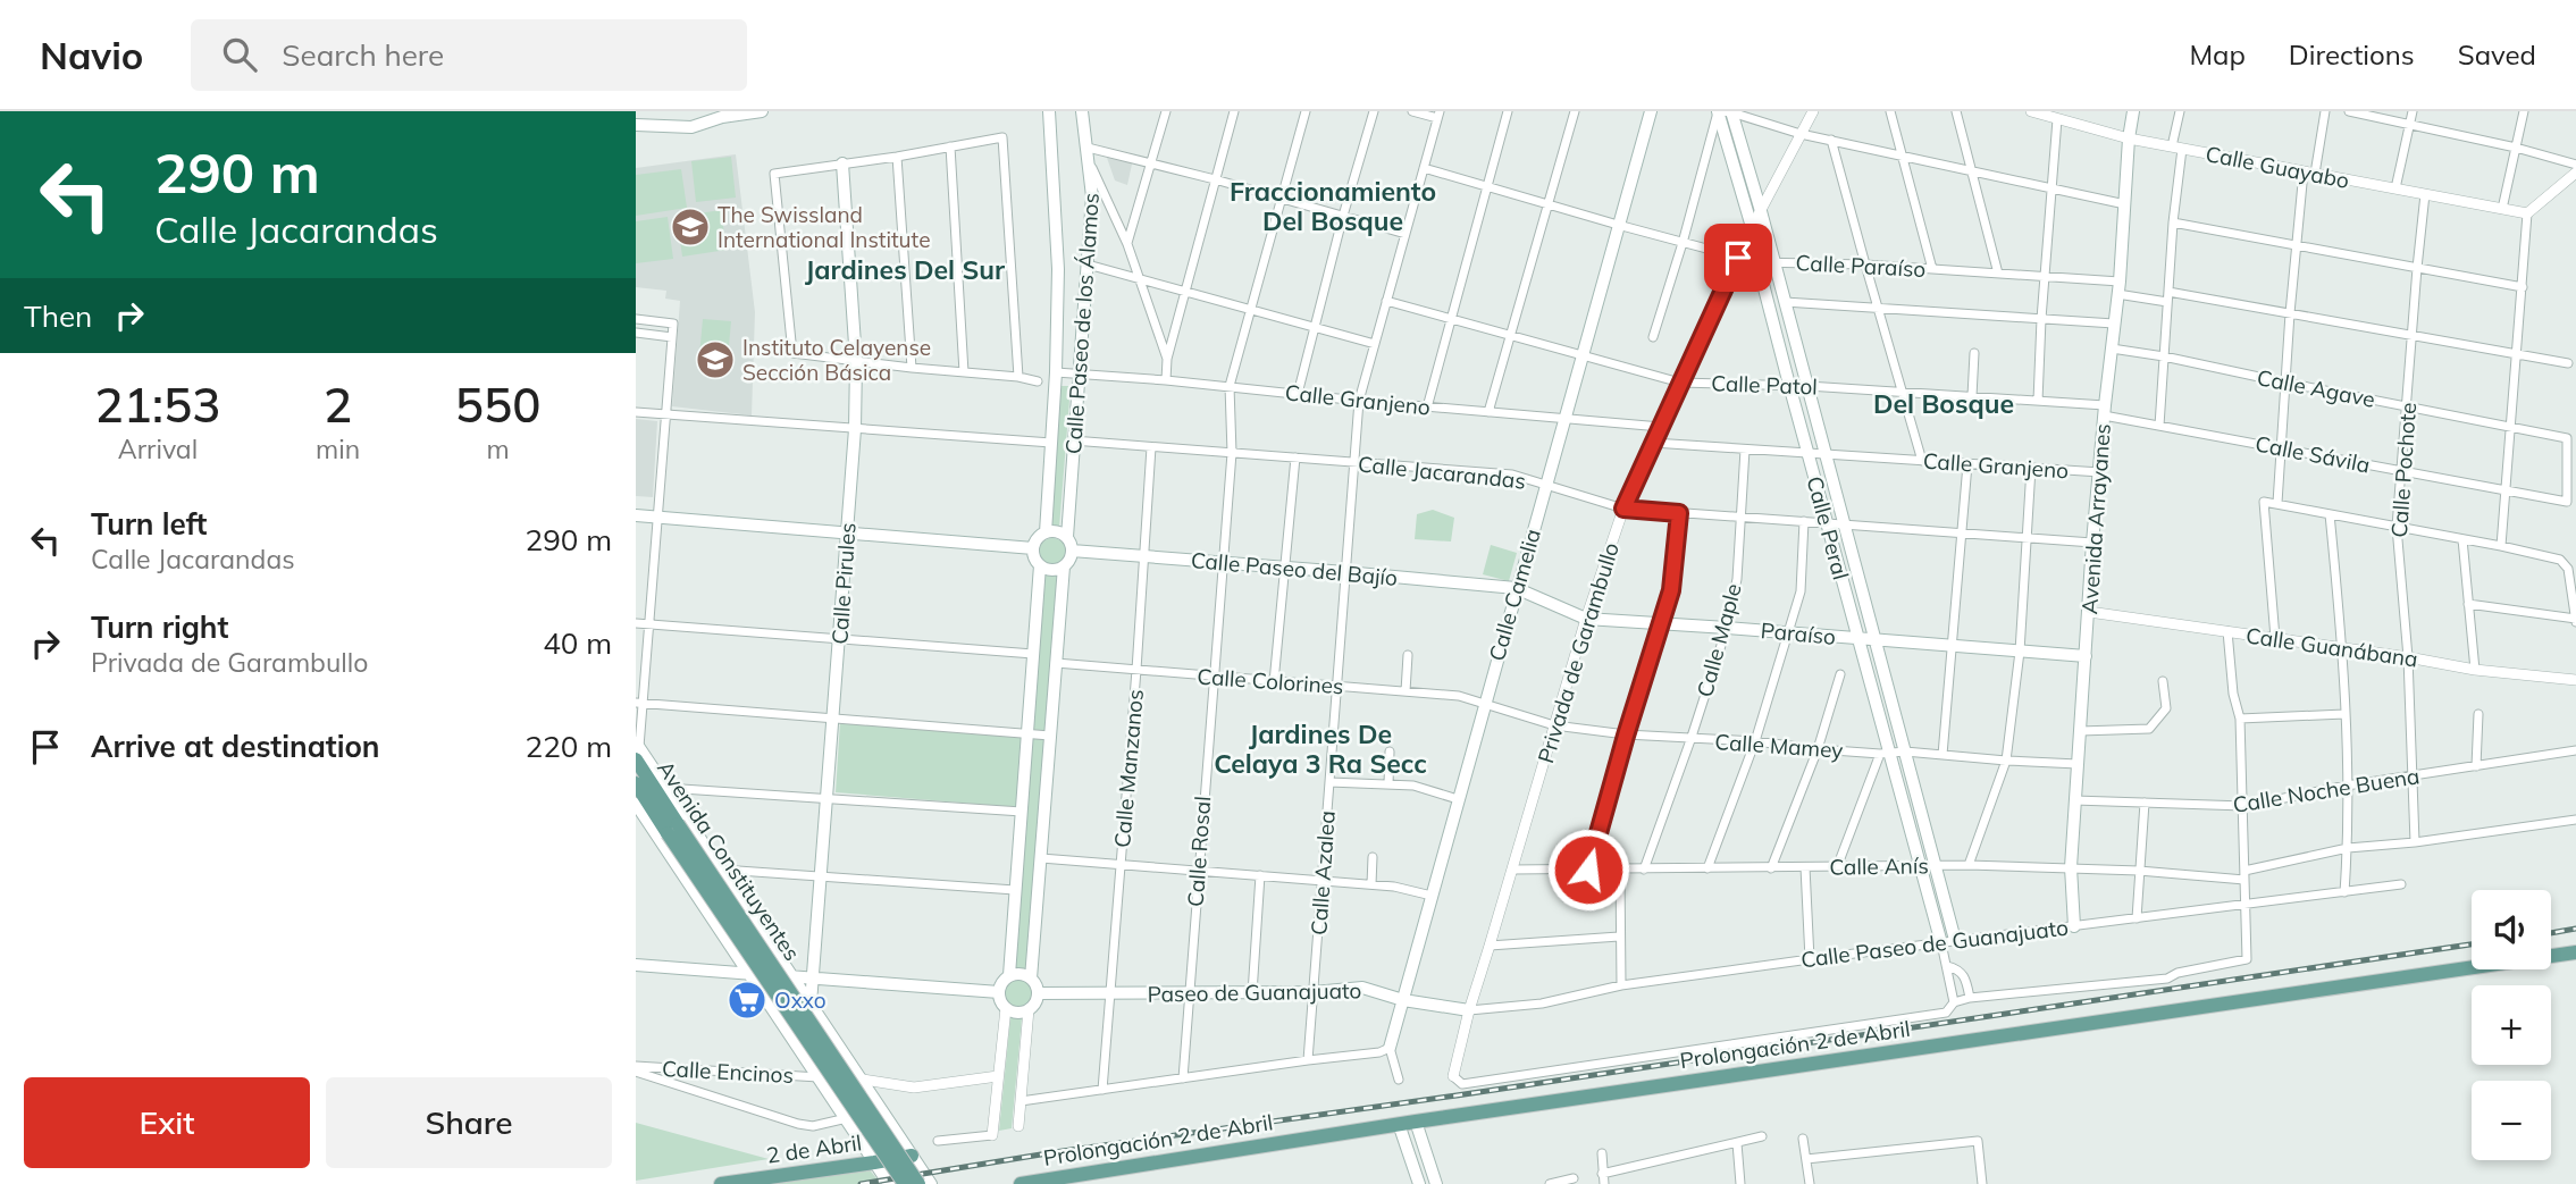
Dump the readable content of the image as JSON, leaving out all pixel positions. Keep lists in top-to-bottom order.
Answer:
{
  "streets": {
    "main road": [
      "Calle Paseo de los Álamos",
      "Avenida Arrayanes",
      "Calle Peral",
      "Calle Paseo del Bajío",
      "Calle Pirules",
      "Calle Camelia",
      "Paraíso",
      "Avenida Constituyentes",
      "Paseo de Guanajuato",
      "Prolongación 2 de Abril",
      "2 de Abril"
    ],
    "street": [
      "Calle Guayabo",
      "Calle Paraíso",
      "Calle Patol",
      "Calle Agave",
      "Calle Granjeno",
      "Calle Sávila",
      "Calle Pochote",
      "Calle Jacarandas",
      "Calle Maple",
      "Calle Guanábana",
      "Privada de Garambullo",
      "Calle Colorines",
      "Calle Mamey",
      "Calle Manzanos",
      "Calle Noche Buena",
      "Calle Rosal",
      "Calle Anís",
      "Calle Azalea",
      "Calle Paseo de Guanajuato",
      "Calle Encinos"
    ]
  },
  "crossings": [
    ["Calle Guayabo", "Calle Pochote"],
    ["Calle Guayabo", "Avenida Arrayanes"],
    ["Calle Paraíso", "Avenida Arrayanes"],
    ["Calle Paraíso", "Calle Peral"],
    ["Calle Paraíso", "Calle Camelia"],
    ["Calle Paraíso", "Privada de Garambullo"],
    ["Calle Paraíso", "Calle Azalea"],
    ["Calle Paseo de los Álamos", "Calle Granjeno"],
    ["Calle Paseo de los Álamos", "Calle Jacarandas"],
    ["Calle Paseo de los Álamos", "Calle Paseo del Bajío"],
    ["Calle Patol", "Calle Sávila"],
    ["Calle Patol", "Avenida Arrayanes"],
    ["Calle Patol", "Calle Peral"],
    ["Calle Patol", "Calle Camelia"],
    ["Calle Patol", "Privada de Garambullo"],
    ["Calle Patol", "Calle Azalea"],
    ["Calle Agave", "Calle Sávila"],
    ["Calle Agave", "Calle Pochote"],
    ["Calle Agave", "Avenida Arrayanes"],
    ["Calle Granjeno", "Avenida Arrayanes"],
    ["Calle Granjeno", "Calle Peral"],
    ["Calle Granjeno", "Calle Camelia"],
    ["Calle Granjeno", "Calle Maple"],
    ["Calle Granjeno", "Privada de Garambullo"],
    ["Calle Granjeno", "Calle Rosal"],
    ["Calle Granjeno", "Calle Azalea"],
    ["Calle Sávila", "Calle Pochote"],
    ["Calle Sávila", "Avenida Arrayanes"],
    ["Calle Pochote", "Calle Guanábana"],
    ["Calle Pochote", "Calle Noche Buena"],
    ["Calle Pochote", "Calle Anís"],
    ["Calle Jacarandas", "Avenida Arrayanes"],
    ["Calle Jacarandas", "Calle Peral"],
    ["Calle Jacarandas", "Calle Camelia"],
    ["Calle Jacarandas", "Calle Maple"],
    ["Calle Jacarandas", "Privada de Garambullo"],
    ["Calle Jacarandas", "Calle Manzanos"],
    ["Calle Jacarandas", "Calle Rosal"],
    ["Calle Jacarandas", "Calle Azalea"],
    ["Avenida Arrayanes", "Paraíso"],
    ["Avenida Arrayanes", "Calle Guanábana"],
    ["Avenida Arrayanes", "Calle Mamey"],
    ["Avenida Arrayanes", "Calle Noche Buena"],
    ["Avenida Arrayanes", "Calle Anís"],
    ["Avenida Arrayanes", "Calle Paseo de Guanajuato"],
    ["Calle Peral", "Paraíso"],
    ["Calle Peral", "Privada de Garambullo"],
    ["Calle Peral", "Calle Mamey"],
    ["Calle Peral", "Calle Anís"],
    ["Calle Peral", "Calle Paseo de Guanajuato"],
    ["Calle Paseo del Bajío", "Calle Camelia"],
    ["Calle Paseo del Bajío", "Paraíso"],
    ["Calle Paseo del Bajío", "Calle Manzanos"],
    ["Calle Paseo del Bajío", "Calle Rosal"],
    ["Calle Paseo del Bajío", "Calle Azalea"],
    ["Calle Camelia", "Paraíso"],
    ["Calle Camelia", "Calle Colorines"],
    ["Calle Camelia", "Calle Mamey"],
    ["Calle Camelia", "Paseo de Guanajuato"],
    ["Paraíso", "Calle Maple"],
    ["Paraíso", "Privada de Garambullo"],
    ["Calle Maple", "Calle Mamey"],
    ["Calle Maple", "Calle Anís"],
    ["Privada de Garambullo", "Calle Mamey"],
    ["Privada de Garambullo", "Calle Anís"],
    ["Privada de Garambullo", "Calle Paseo de Guanajuato"],
    ["Privada de Garambullo", "Paseo de Guanajuato"],
    ["Calle Colorines", "Calle Mamey"],
    ["Calle Colorines", "Calle Manzanos"],
    ["Calle Colorines", "Calle Rosal"],
    ["Calle Colorines", "Calle Azalea"],
    ["Calle Manzanos", "Paseo de Guanajuato"],
    ["Calle Rosal", "Paseo de Guanajuato"],
    ["Calle Azalea", "Paseo de Guanajuato"],
    ["Calle Paseo de Guanajuato", "Paseo de Guanajuato"]
  ],
  "districts": [
    "Fraccionamiento Del Bosque",
    "Jardines Del Sur",
    "Del Bosque",
    "Jardines De Celaya 3 Ra Secc"
  ],
  "places": {
    "school or university": ["The Swissland International Institute", "Instituto Celayense Sección Básica"],
    "supermarket": ["Oxxo"]
  },
  "page": {
    "header": "Navio",
    "search": "Search here",
    "nav": ["Map", "Directions", "Saved"],
    "turn": ["290 m", "Calle Jacarandas"],
    "then": "Then",
    "eta": [
      "21:53",
      "Arrival",
      "2",
      "min",
      "550",
      "m"
    ],
    "list": [
      {
        "name": "Turn left",
        "note": "Calle Jacarandas",
        "value": "290 m"
      },
      {
        "name": "Turn right",
        "note": "Privada de Garambullo",
        "value": "40 m"
      },
      {
        "name": "Arrive at destination",
        "value": "220 m"
      }
    ],
    "map_buttons": ["+", "−"],
    "buttons": ["Exit", "Share"]
  }
}
